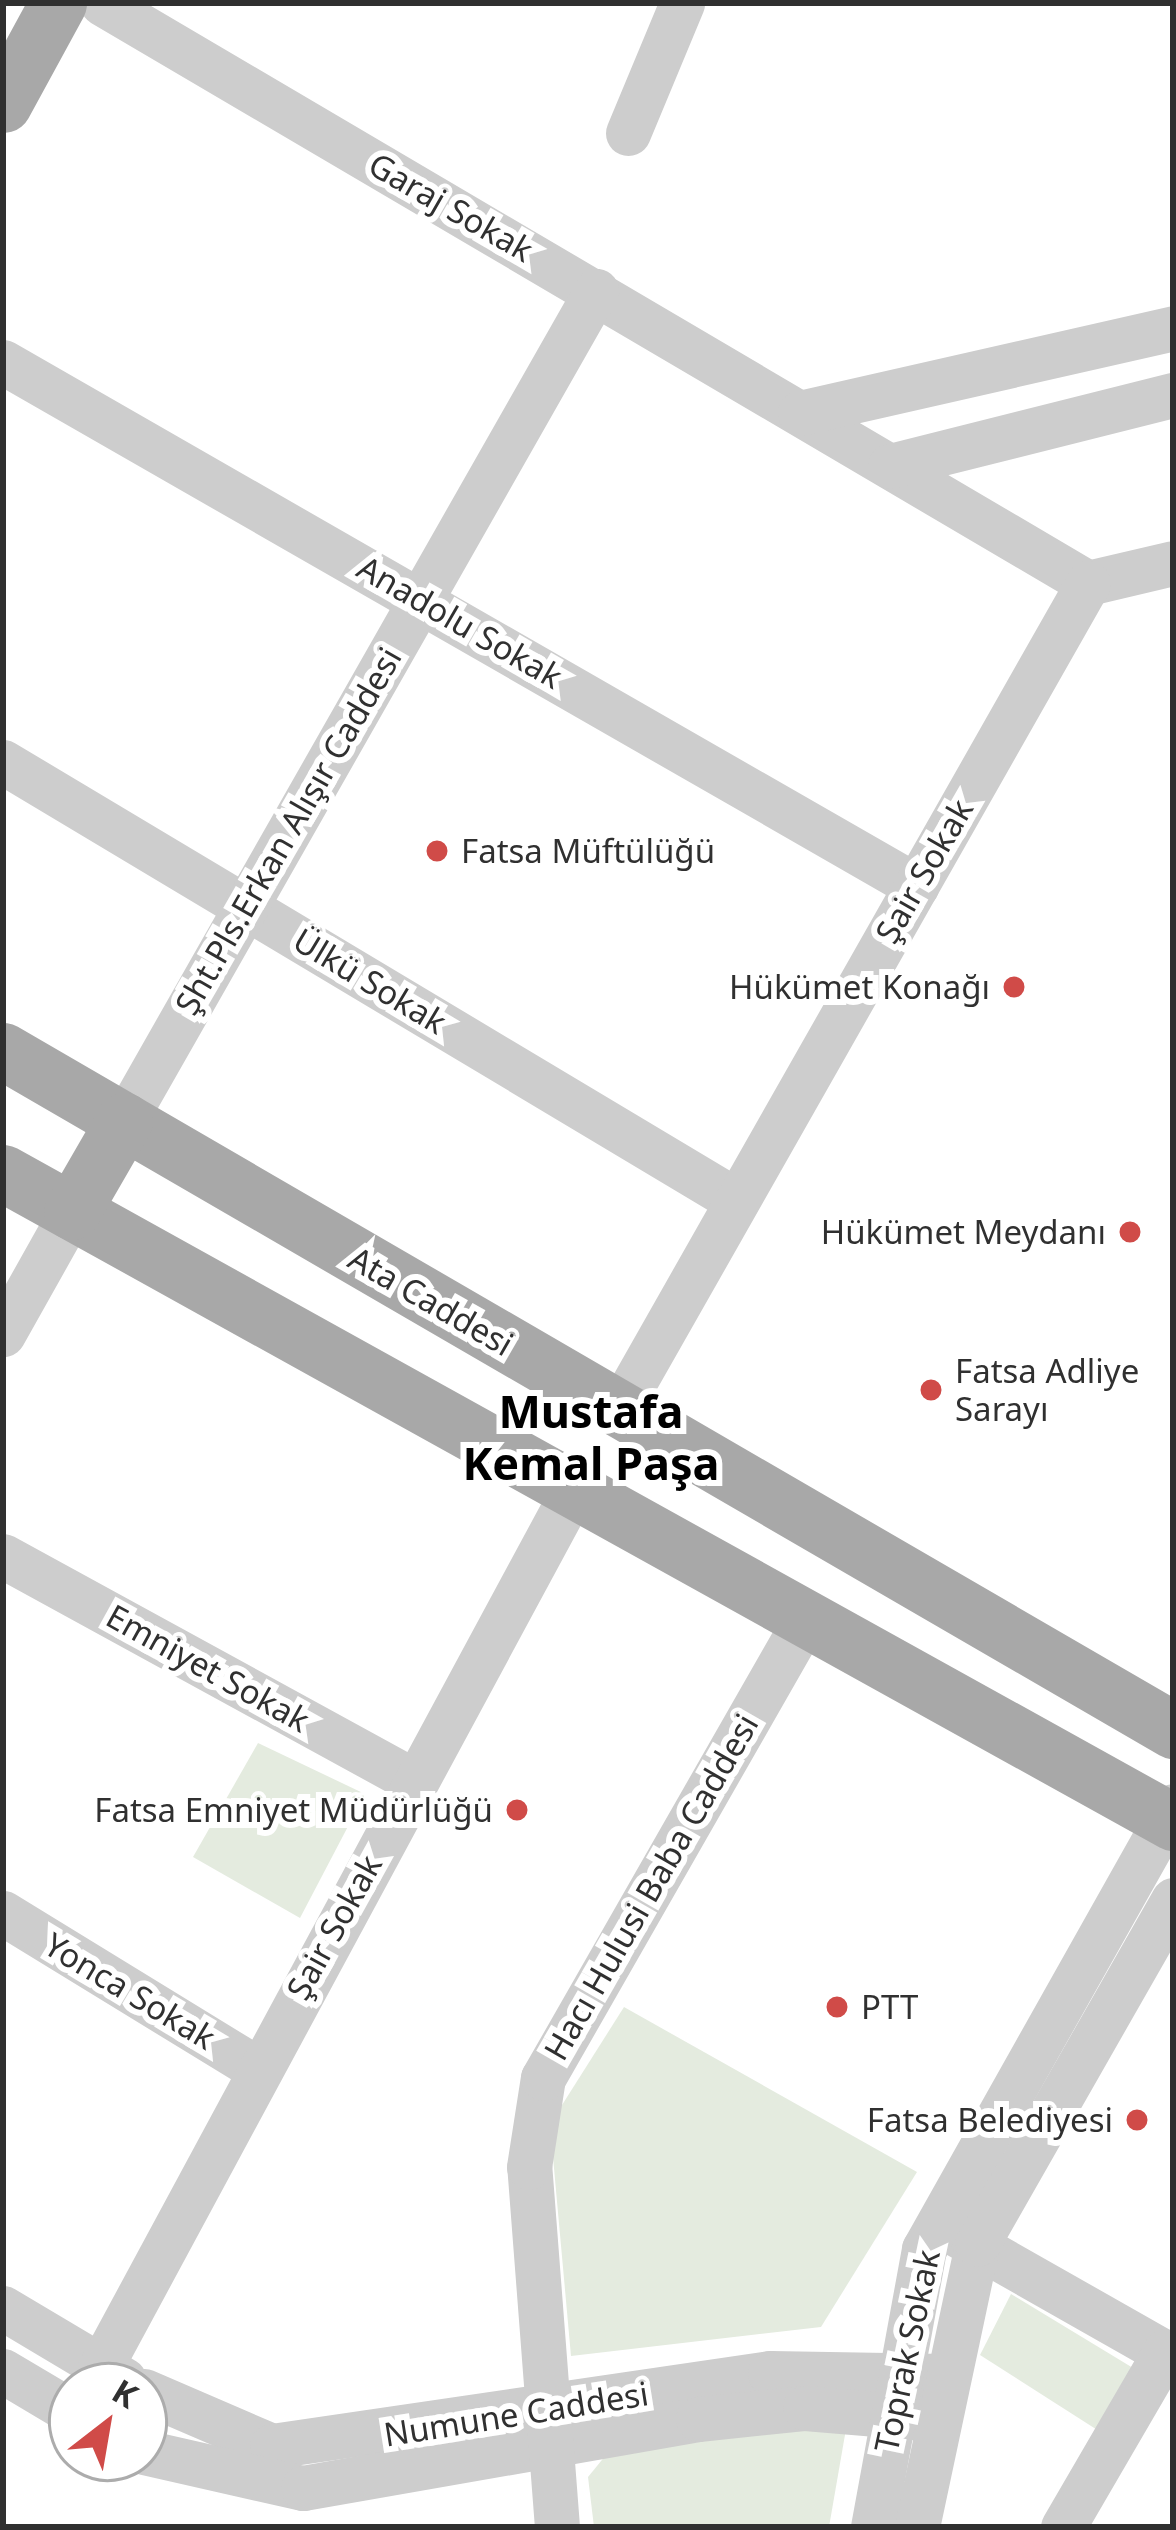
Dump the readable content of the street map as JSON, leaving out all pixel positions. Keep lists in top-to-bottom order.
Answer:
{
  "streets": {
    "main road": ["Ata Caddesi"],
    "street": [
      "Garaj Sokak",
      "Anadolu Sokak",
      "Şht.Pls.Erkan Alışır Caddesi",
      "Şair Sokak",
      "Ülkü Sokak",
      "Emniyet Sokak",
      "Hacı Hulusi Baba Caddesi",
      "Yonca Sokak",
      "Toprak Sokak",
      "Numune Caddesi"
    ]
  },
  "crossings": [
    ["Garaj Sokak", "Şht.Pls.Erkan Alışır Caddesi"],
    ["Garaj Sokak", "Şair Sokak"],
    ["Anadolu Sokak", "Şht.Pls.Erkan Alışır Caddesi"],
    ["Anadolu Sokak", "Şair Sokak"],
    ["Şht.Pls.Erkan Alışır Caddesi", "Ülkü Sokak"],
    ["Şht.Pls.Erkan Alışır Caddesi", "Ata Caddesi"],
    ["Şair Sokak", "Ülkü Sokak"],
    ["Şair Sokak", "Ata Caddesi"],
    ["Şair Sokak", "Emniyet Sokak"],
    ["Şair Sokak", "Yonca Sokak"],
    ["Hacı Hulusi Baba Caddesi", "Numune Caddesi"],
    ["Toprak Sokak", "Numune Caddesi"]
  ],
  "districts": ["Mustafa Kemal Paşa"],
  "places": [
    "Fatsa Müftülüğü",
    "Hükümet Konağı",
    "Hükümet Meydanı",
    "Fatsa Adliye Sarayı",
    "Fatsa Emniyet Müdürlüğü",
    "PTT",
    "Fatsa Belediyesi"
  ],
  "north": "top right"
}
